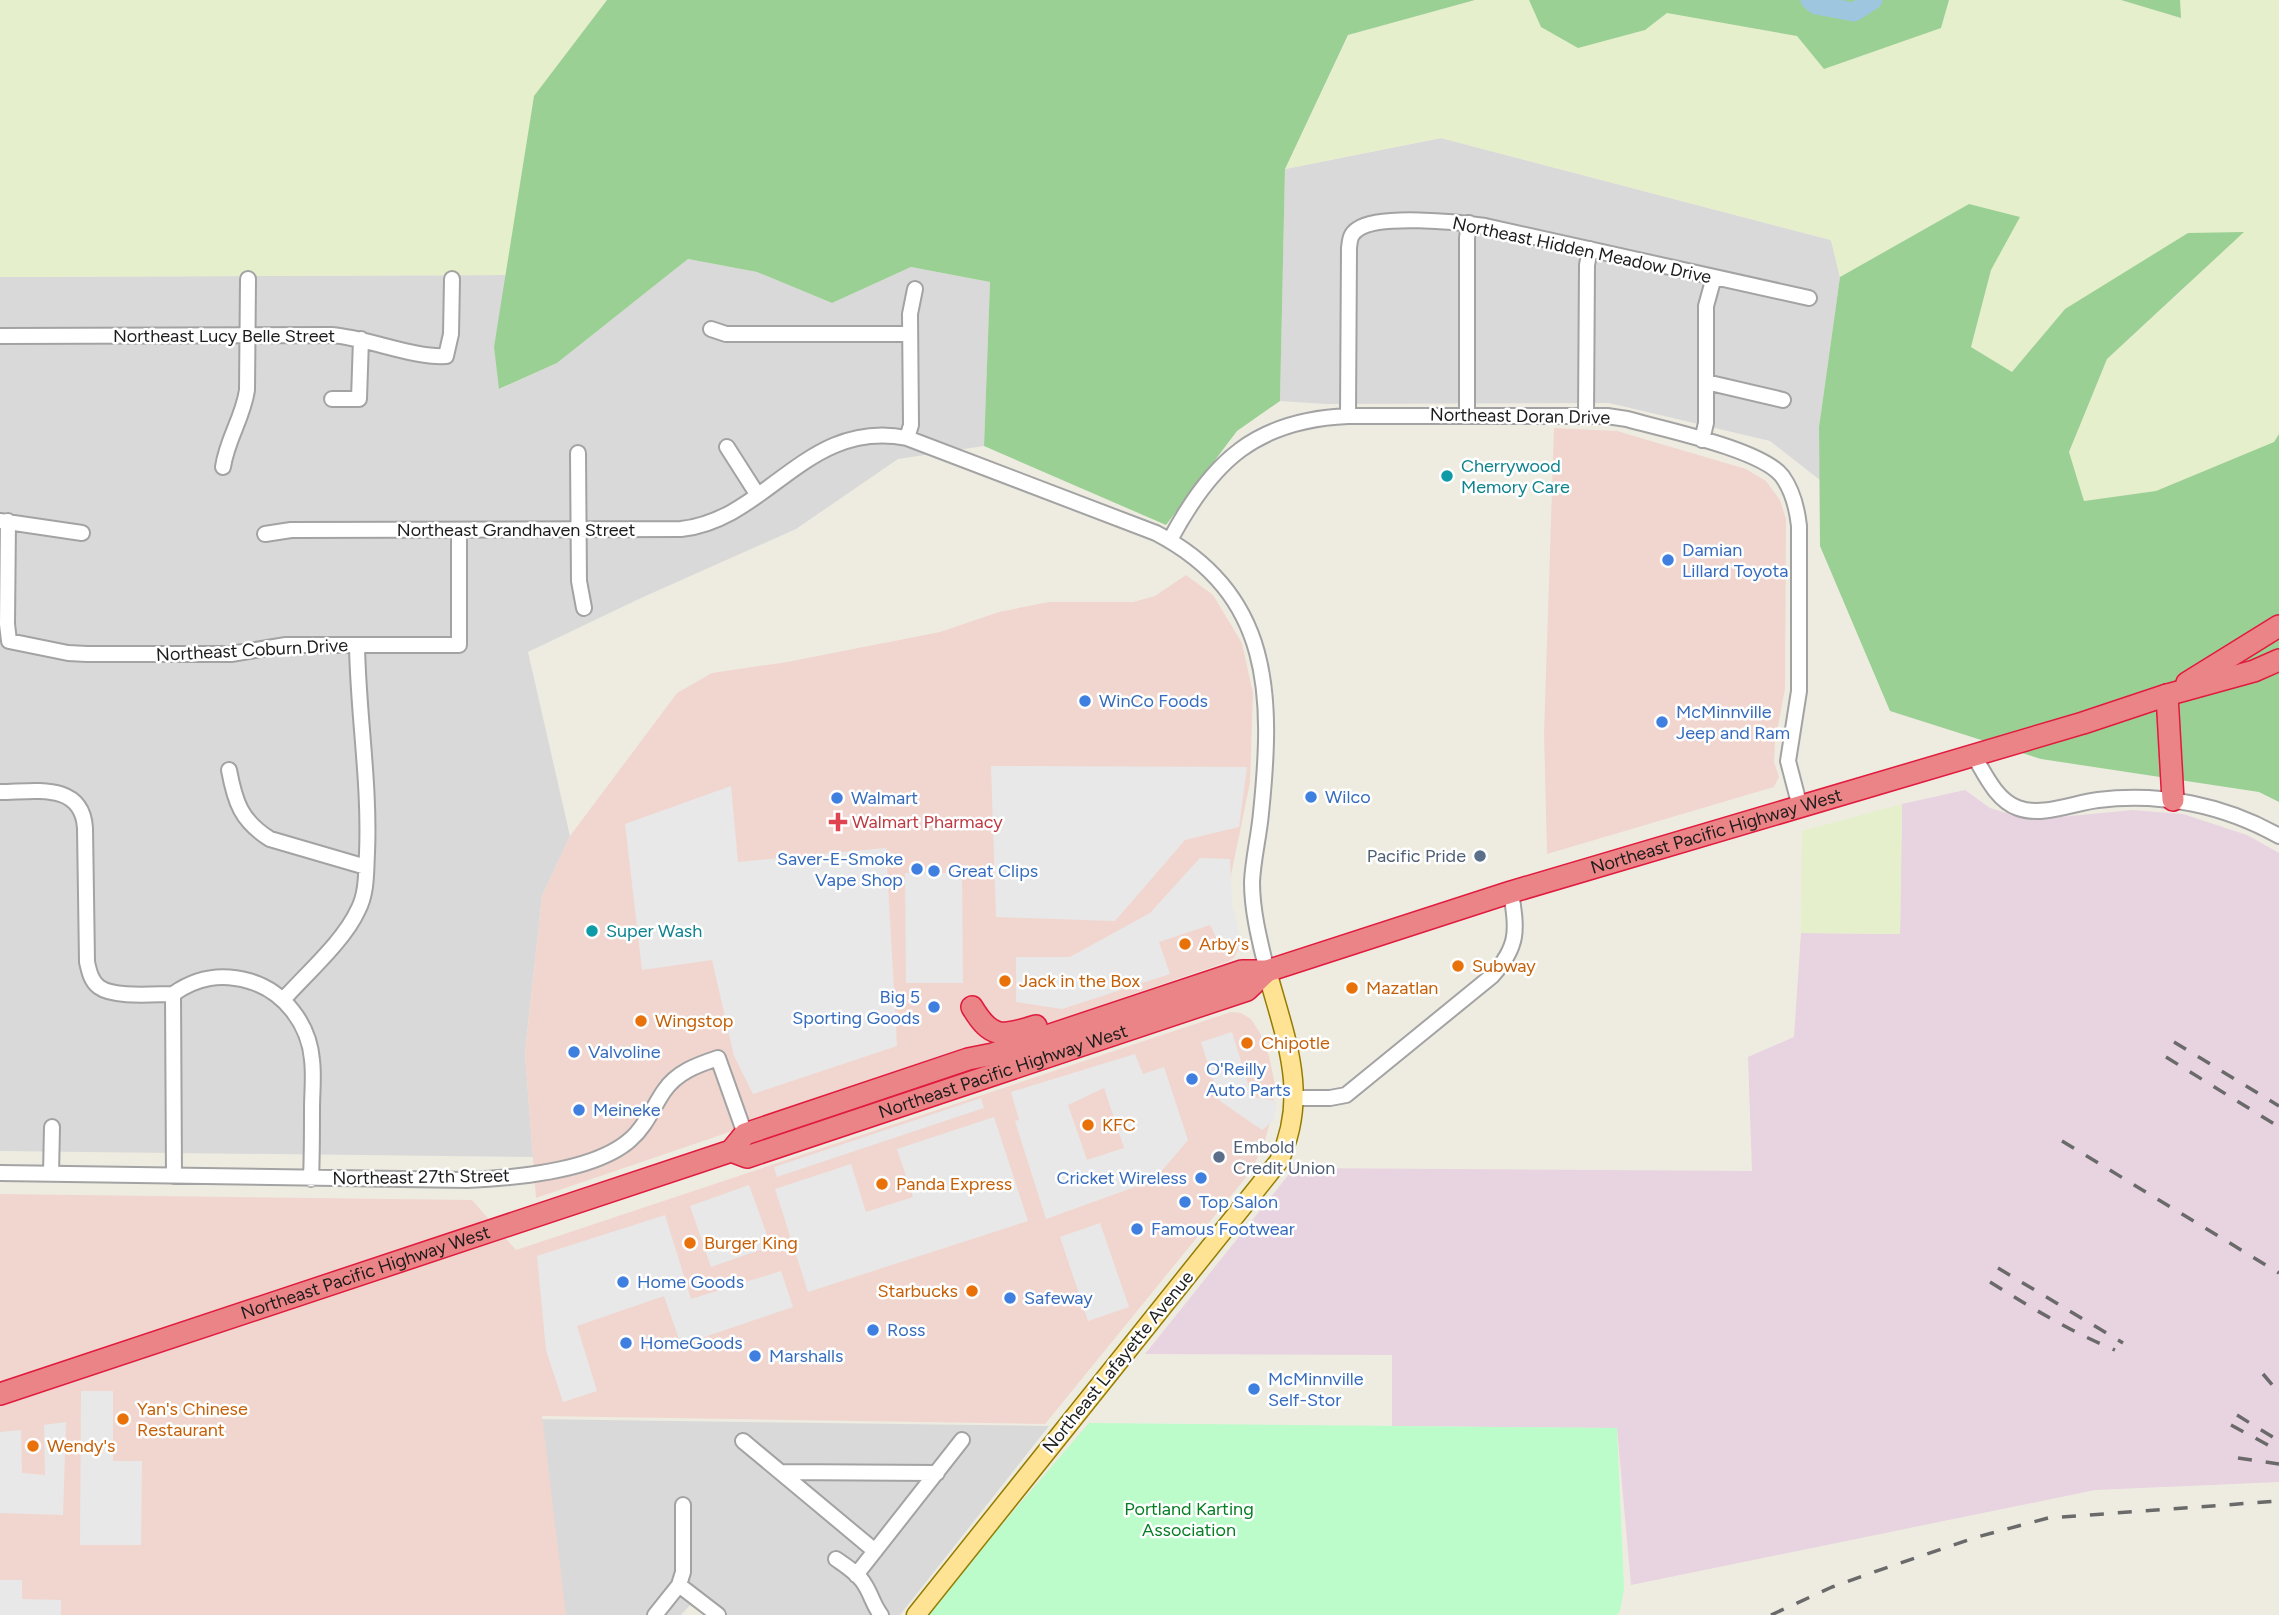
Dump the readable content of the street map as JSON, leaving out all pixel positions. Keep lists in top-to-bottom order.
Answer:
{
  "streets": {
    "highway": ["Northeast Pacific Highway West"],
    "main road": ["Northeast Lafayette Avenue"],
    "street": [
      "Northeast Hidden Meadow Drive",
      "Northeast Lucy Belle Street",
      "Northeast Doran Drive",
      "Northeast Grandhaven Street",
      "Northeast Coburn Drive",
      "Northeast 27th Street"
    ]
  },
  "crossings": [
    ["Northeast Hidden Meadow Drive", "Northeast Doran Drive"],
    ["Northeast Doran Drive", "Northeast Grandhaven Street"],
    ["Northeast Doran Drive", "Northeast Pacific Highway West"],
    ["Northeast Grandhaven Street", "Northeast Coburn Drive"],
    ["Northeast Grandhaven Street", "Northeast Pacific Highway West"],
    ["Northeast Grandhaven Street", "Northeast Lafayette Avenue"],
    ["Northeast Pacific Highway West", "Northeast 27th Street"],
    ["Northeast Pacific Highway West", "Northeast Lafayette Avenue"]
  ],
  "parks": ["Portland Karting Association"],
  "places": {
    "other": [
      "Cherrywood Memory Care",
      "Damian Lillard Toyota",
      "WinCo Foods",
      "McMinnville Jeep and Ram",
      "Wilco",
      "Walmart",
      "Pacific Pride",
      "Saver-E-Smoke Vape Shop",
      "Great Clips",
      "Super Wash",
      "Arby's",
      "Subway",
      "Jack in the Box",
      "Mazatlan",
      "Big 5 Sporting Goods",
      "Wingstop",
      "Chipotle",
      "Valvoline",
      "O'Reilly Auto Parts",
      "Meineke",
      "KFC",
      "Embold Credit Union",
      "Cricket Wireless",
      "Panda Express",
      "Top Salon",
      "Famous Footwear",
      "Burger King",
      "Home Goods",
      "Starbucks",
      "Safeway",
      "Ross",
      "HomeGoods",
      "Marshalls",
      "McMinnville Self-Stor",
      "Yan's Chinese Restaurant",
      "Wendy's"
    ],
    "health": ["Walmart Pharmacy"]
  }
}
